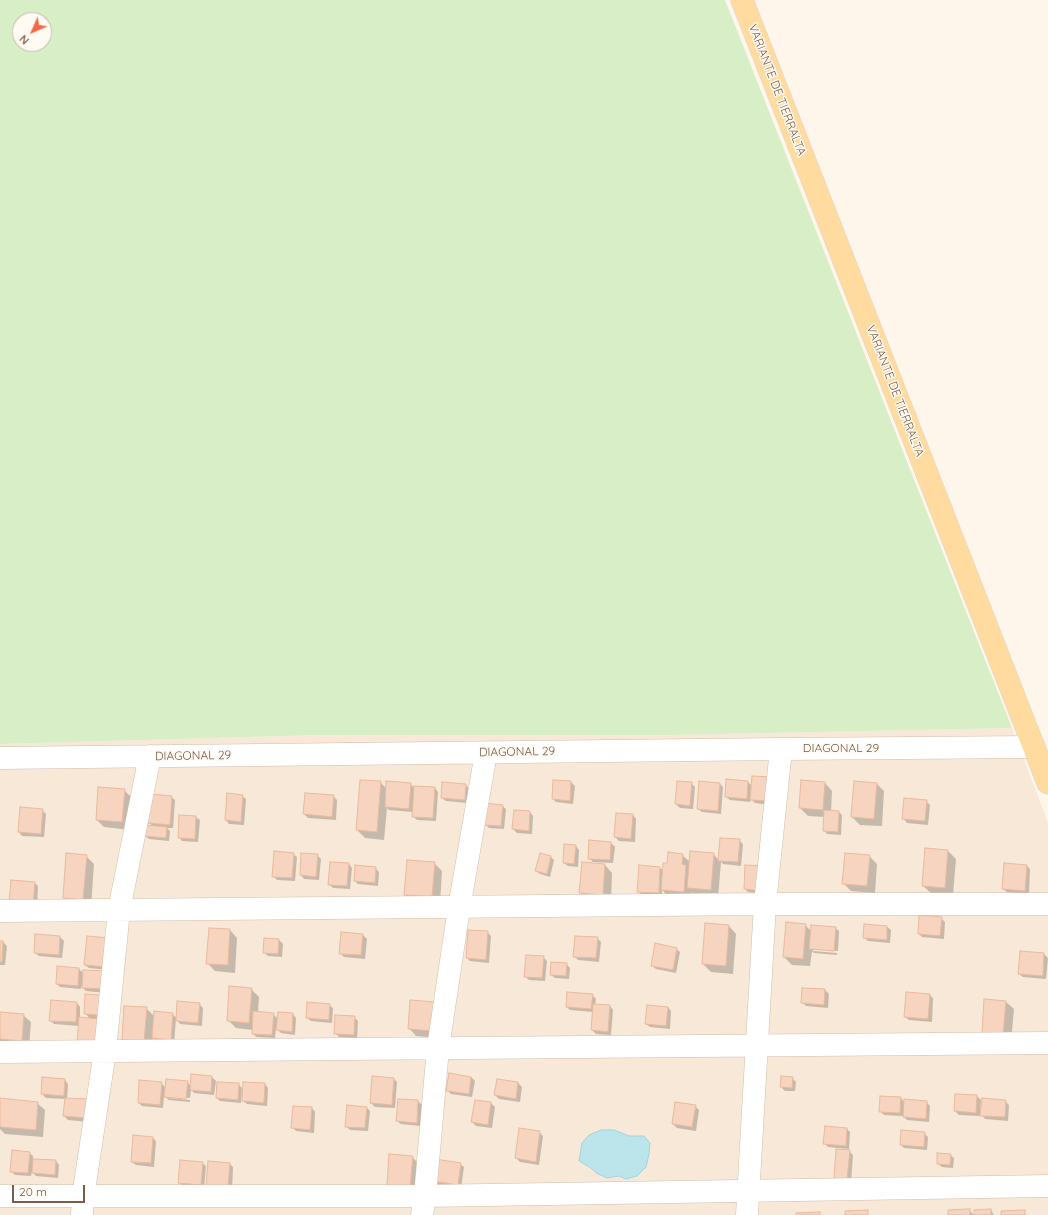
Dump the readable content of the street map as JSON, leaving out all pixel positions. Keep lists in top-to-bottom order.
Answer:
{
  "streets": {
    "main road": ["VARIANTE DE TIERRALTA"],
    "street": ["DIAGONAL 29"]
  },
  "crossings": [
    ["VARIANTE DE TIERRALTA", "DIAGONAL 29"]
  ],
  "scale_bar": "20 m",
  "north": "bottom left"
}
